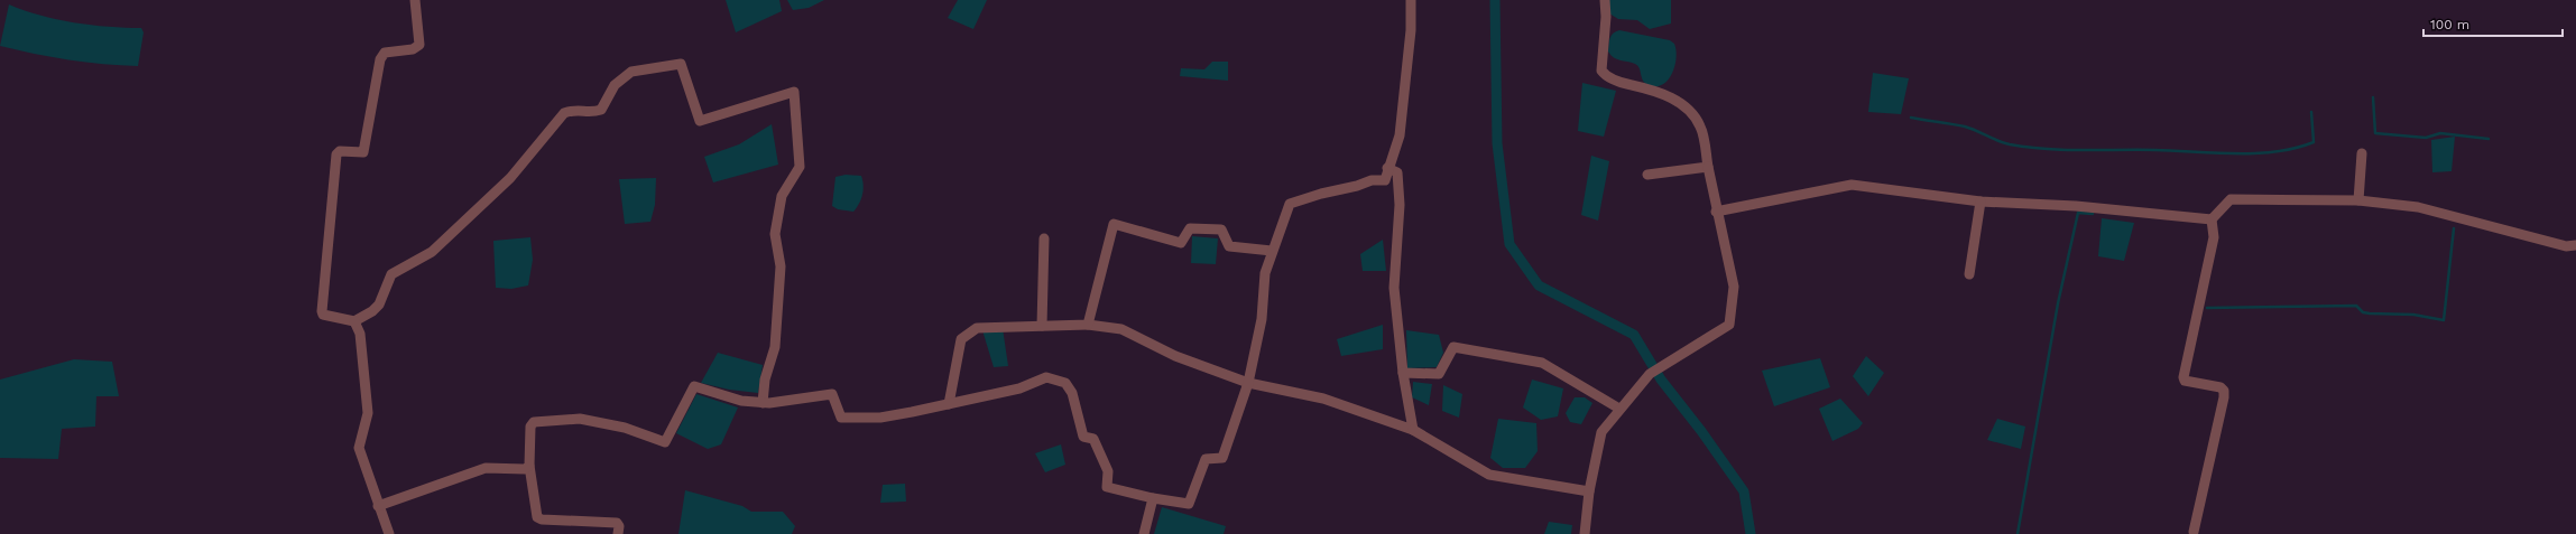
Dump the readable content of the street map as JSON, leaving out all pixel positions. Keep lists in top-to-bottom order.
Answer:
{
  "scale_bar": "100 m"
}
